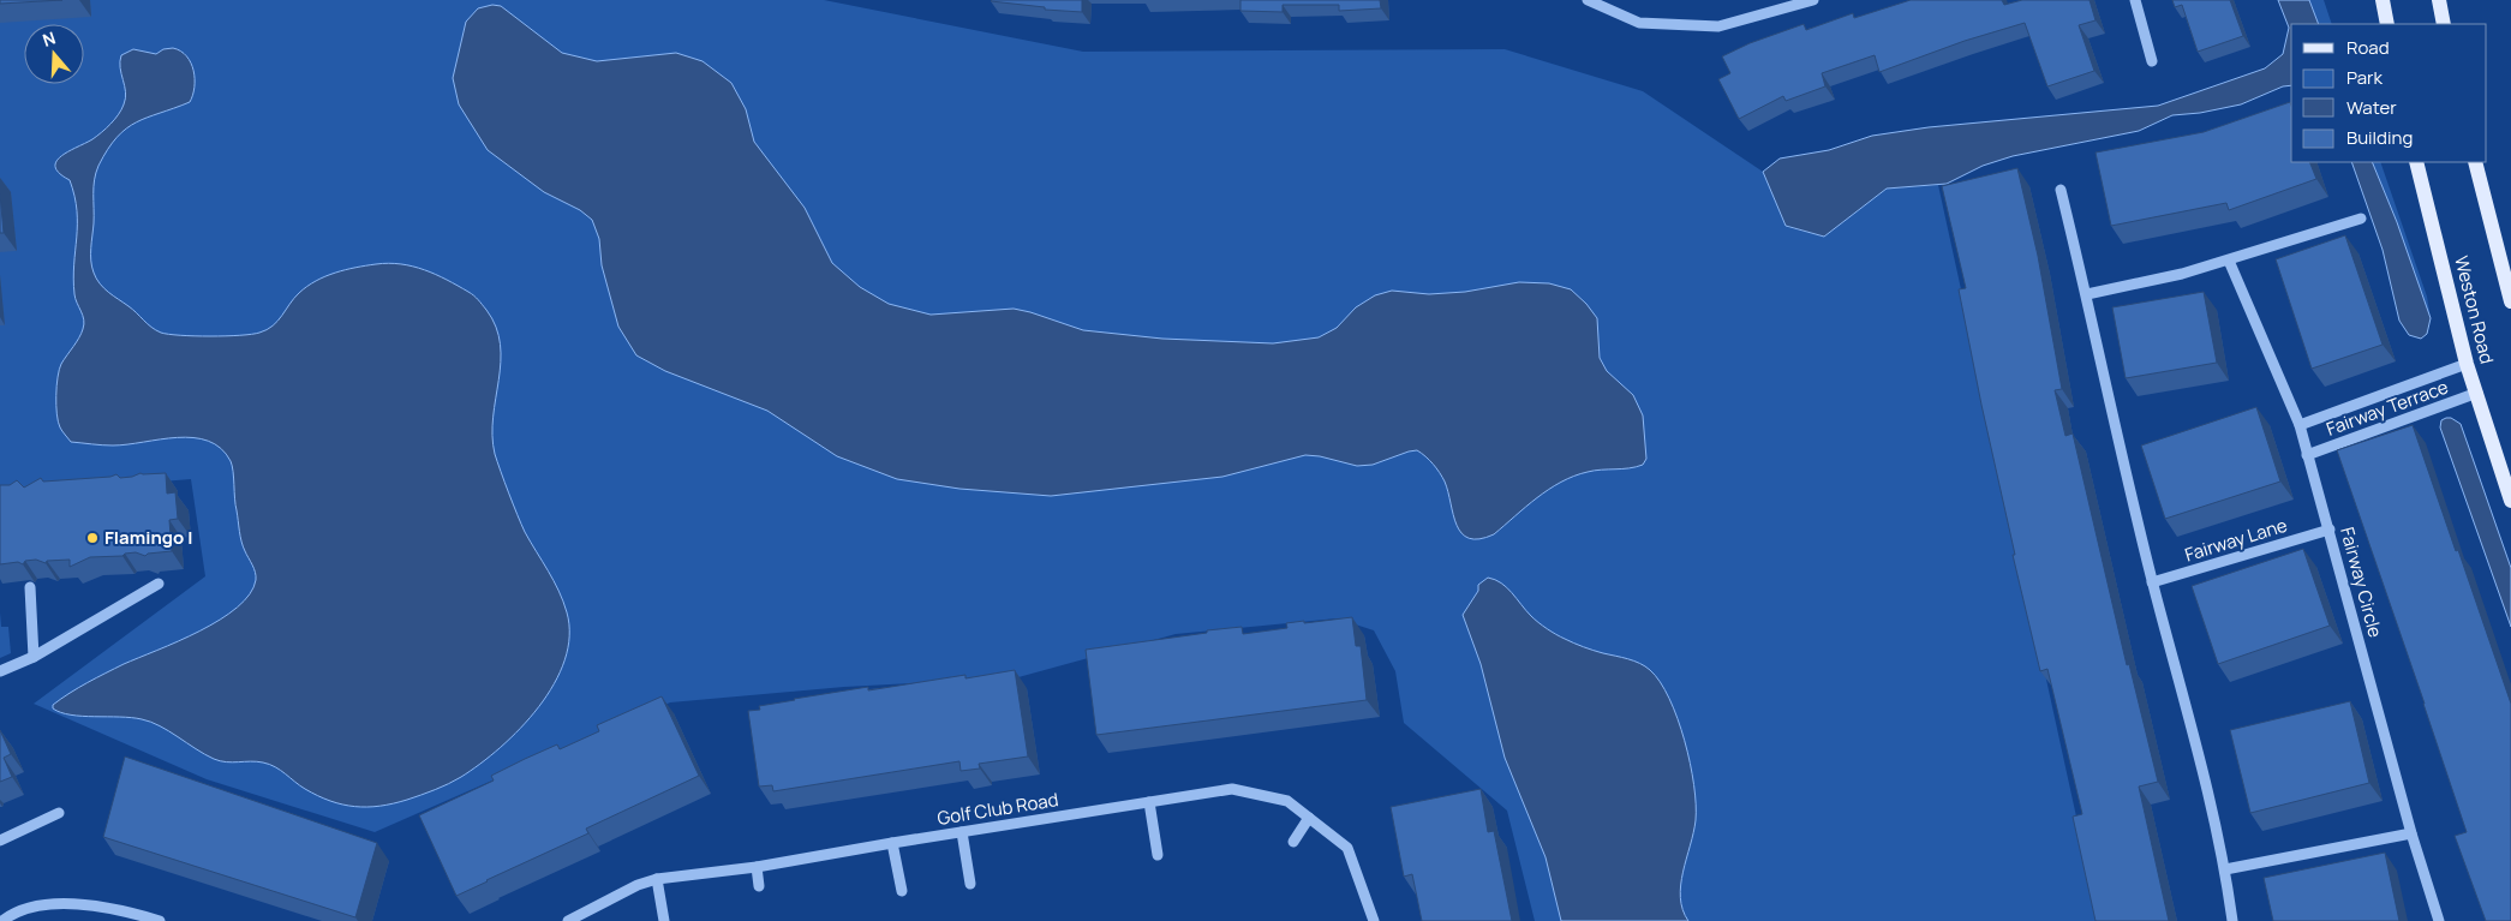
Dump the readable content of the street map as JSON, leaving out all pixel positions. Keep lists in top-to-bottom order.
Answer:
{
  "streets": {
    "main road": ["Weston Road"],
    "street": [
      "Fairway Terrace",
      "Fairway Lane",
      "Fairway Circle",
      "Golf Club Road"
    ]
  },
  "crossings": [
    ["Weston Road", "Fairway Terrace"],
    ["Fairway Terrace", "Fairway Circle"],
    ["Fairway Lane", "Fairway Circle"]
  ],
  "places": ["Flamingo I"],
  "legend": [
    "Road",
    "Park",
    "Water",
    "Building"
  ],
  "north": "top"
}
